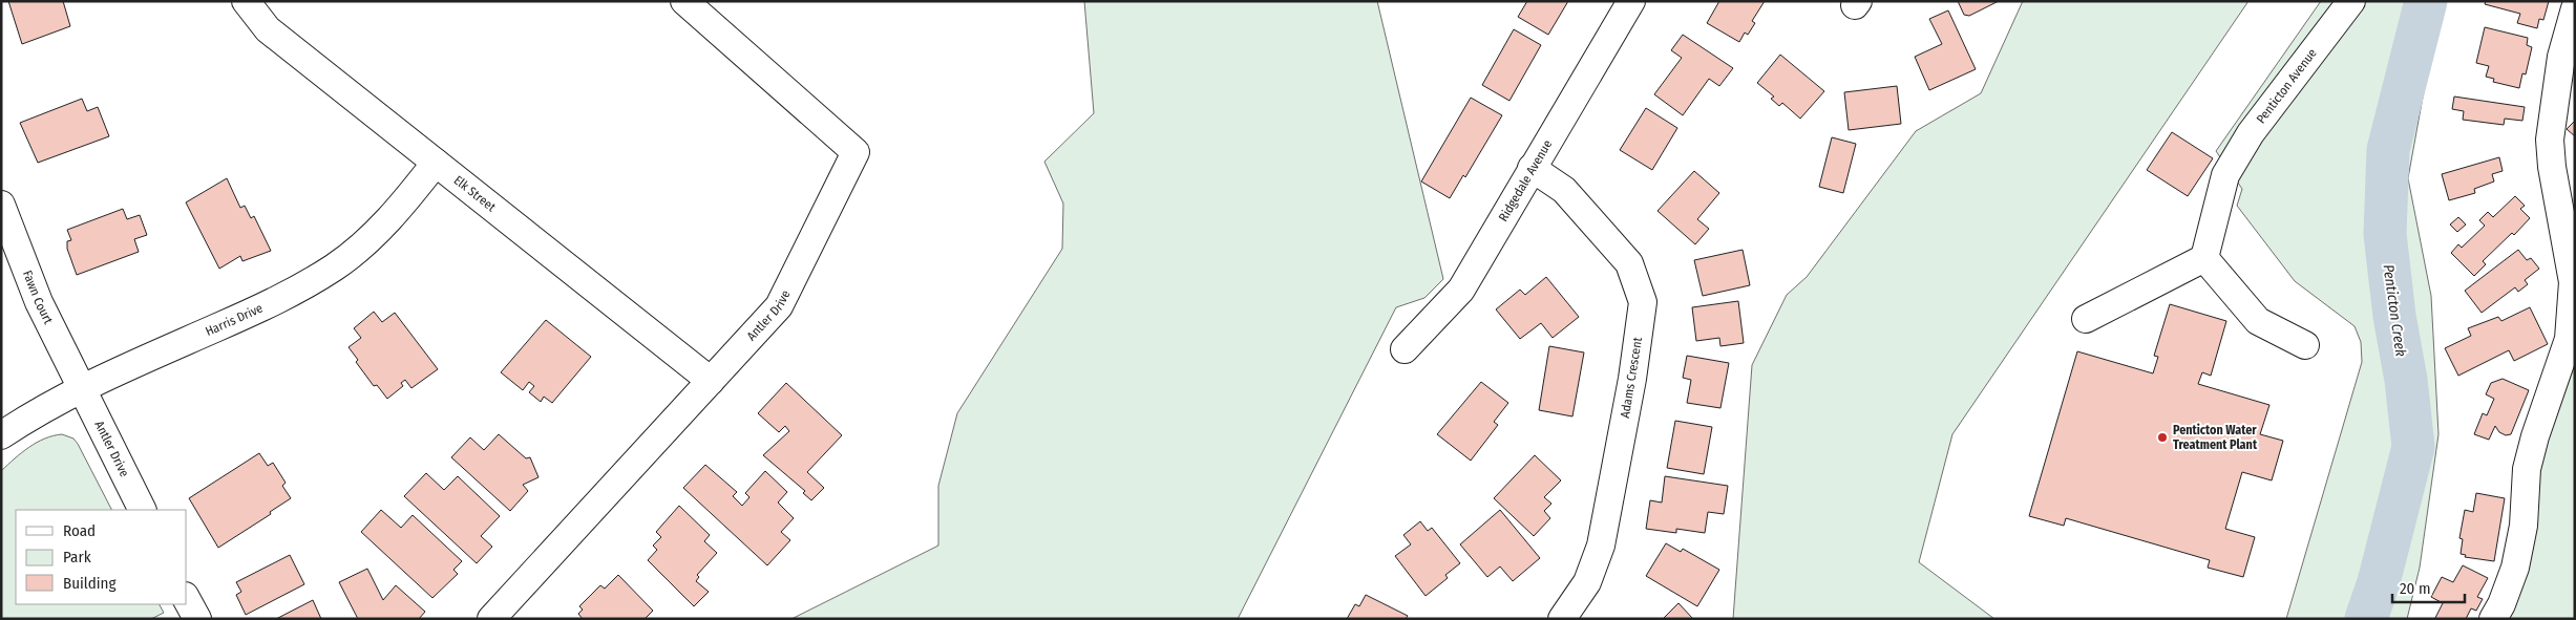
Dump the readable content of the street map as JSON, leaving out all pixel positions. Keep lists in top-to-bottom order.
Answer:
{
  "streets": {
    "street": [
      "Penticton Avenue",
      "Ridgedale Avenue",
      "Elk Street",
      "Fawn Court",
      "Antler Drive",
      "Harris Drive",
      "Adams Crescent"
    ]
  },
  "crossings": [
    ["Ridgedale Avenue", "Adams Crescent"],
    ["Elk Street", "Antler Drive"],
    ["Elk Street", "Harris Drive"],
    ["Fawn Court", "Antler Drive"],
    ["Fawn Court", "Harris Drive"],
    ["Antler Drive", "Harris Drive"]
  ],
  "water": ["Penticton Creek"],
  "places": ["Penticton Water Treatment Plant"],
  "legend": ["Road", "Park", "Building"],
  "scale_bar": "20 m"
}
